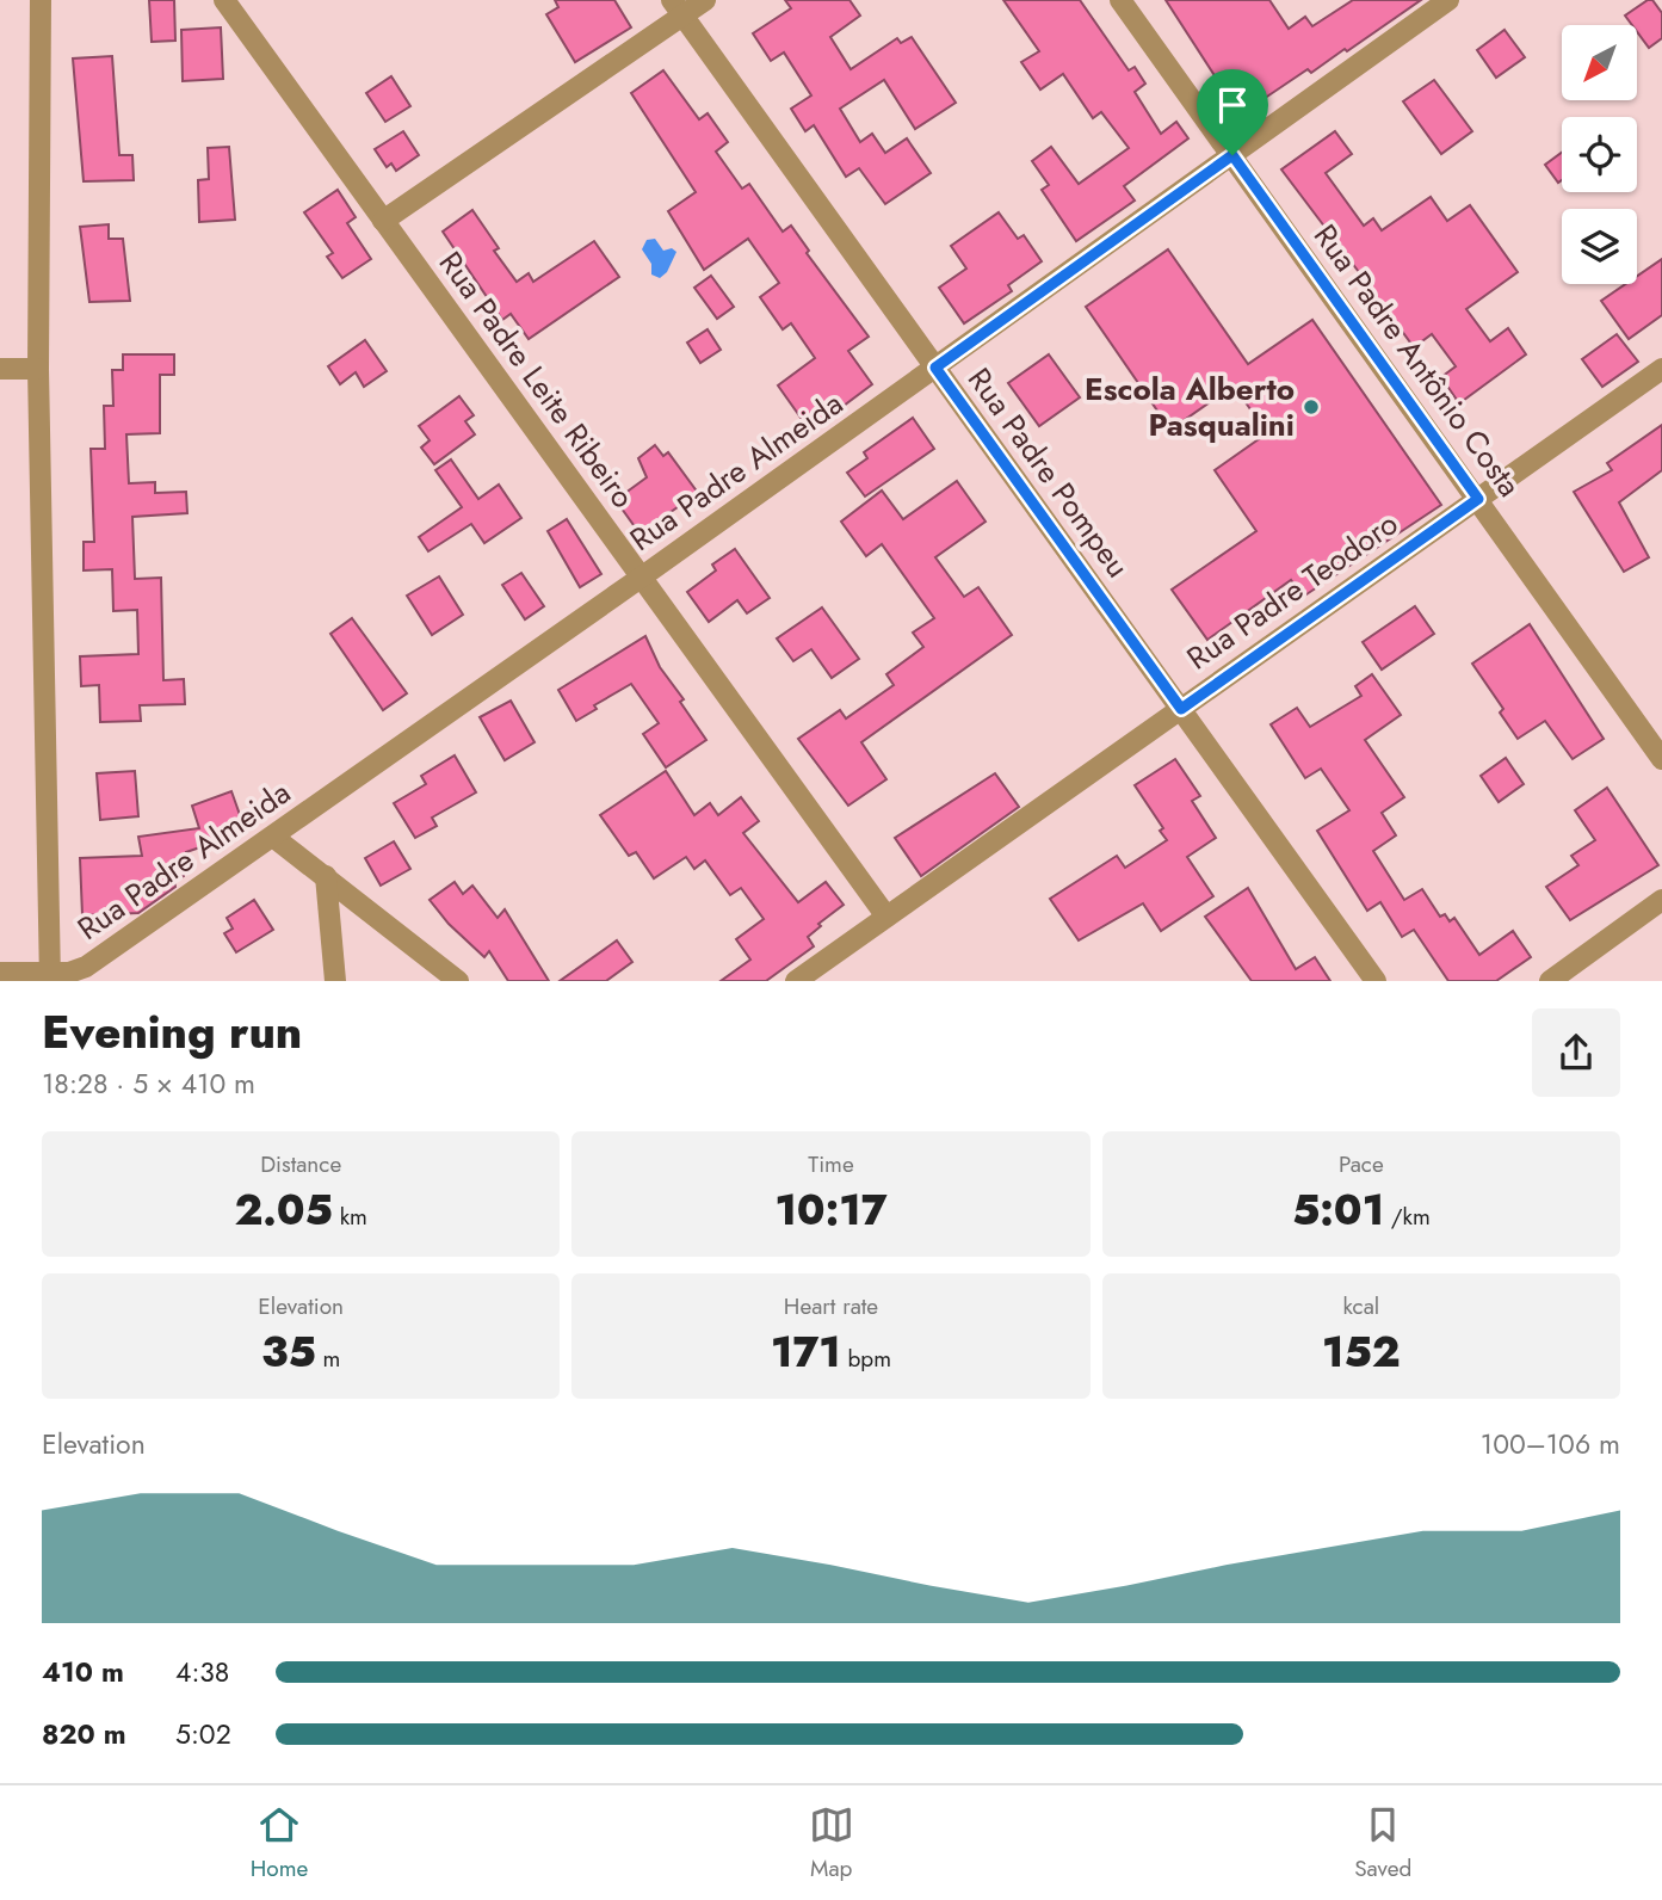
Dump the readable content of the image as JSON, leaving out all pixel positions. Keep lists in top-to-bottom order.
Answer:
{
  "streets": {
    "street": [
      "Rua Padre Antônio Costa",
      "Rua Padre Leite Ribeiro",
      "Rua Padre Almeida",
      "Rua Padre Pompeu",
      "Rua Padre Teodoro"
    ]
  },
  "crossings": [
    ["Rua Padre Antônio Costa", "Rua Padre Almeida"],
    ["Rua Padre Antônio Costa", "Rua Padre Teodoro"],
    ["Rua Padre Leite Ribeiro", "Rua Padre Almeida"],
    ["Rua Padre Leite Ribeiro", "Rua Padre Teodoro"],
    ["Rua Padre Almeida", "Rua Padre Pompeu"],
    ["Rua Padre Pompeu", "Rua Padre Teodoro"]
  ],
  "places": ["Escola Alberto Pasqualini"],
  "north": "bottom left",
  "page": {
    "heading": ["Evening run", "18:28 · 5 × 410 m"],
    "stats": [
      ["Distance", "2.05 km"],
      ["Time", "10:17"],
      ["Pace", "5:01 /km"],
      ["Elevation", "35 m"],
      ["Heart rate", "171 bpm"],
      ["kcal", "152"]
    ],
    "chart": ["Elevation", "100–106 m"],
    "list": [
      {
        "name": "410 m",
        "note": "4:38"
      },
      {
        "name": "820 m",
        "note": "5:02"
      }
    ],
    "tabs": ["Home", "Map", "Saved"]
  }
}
